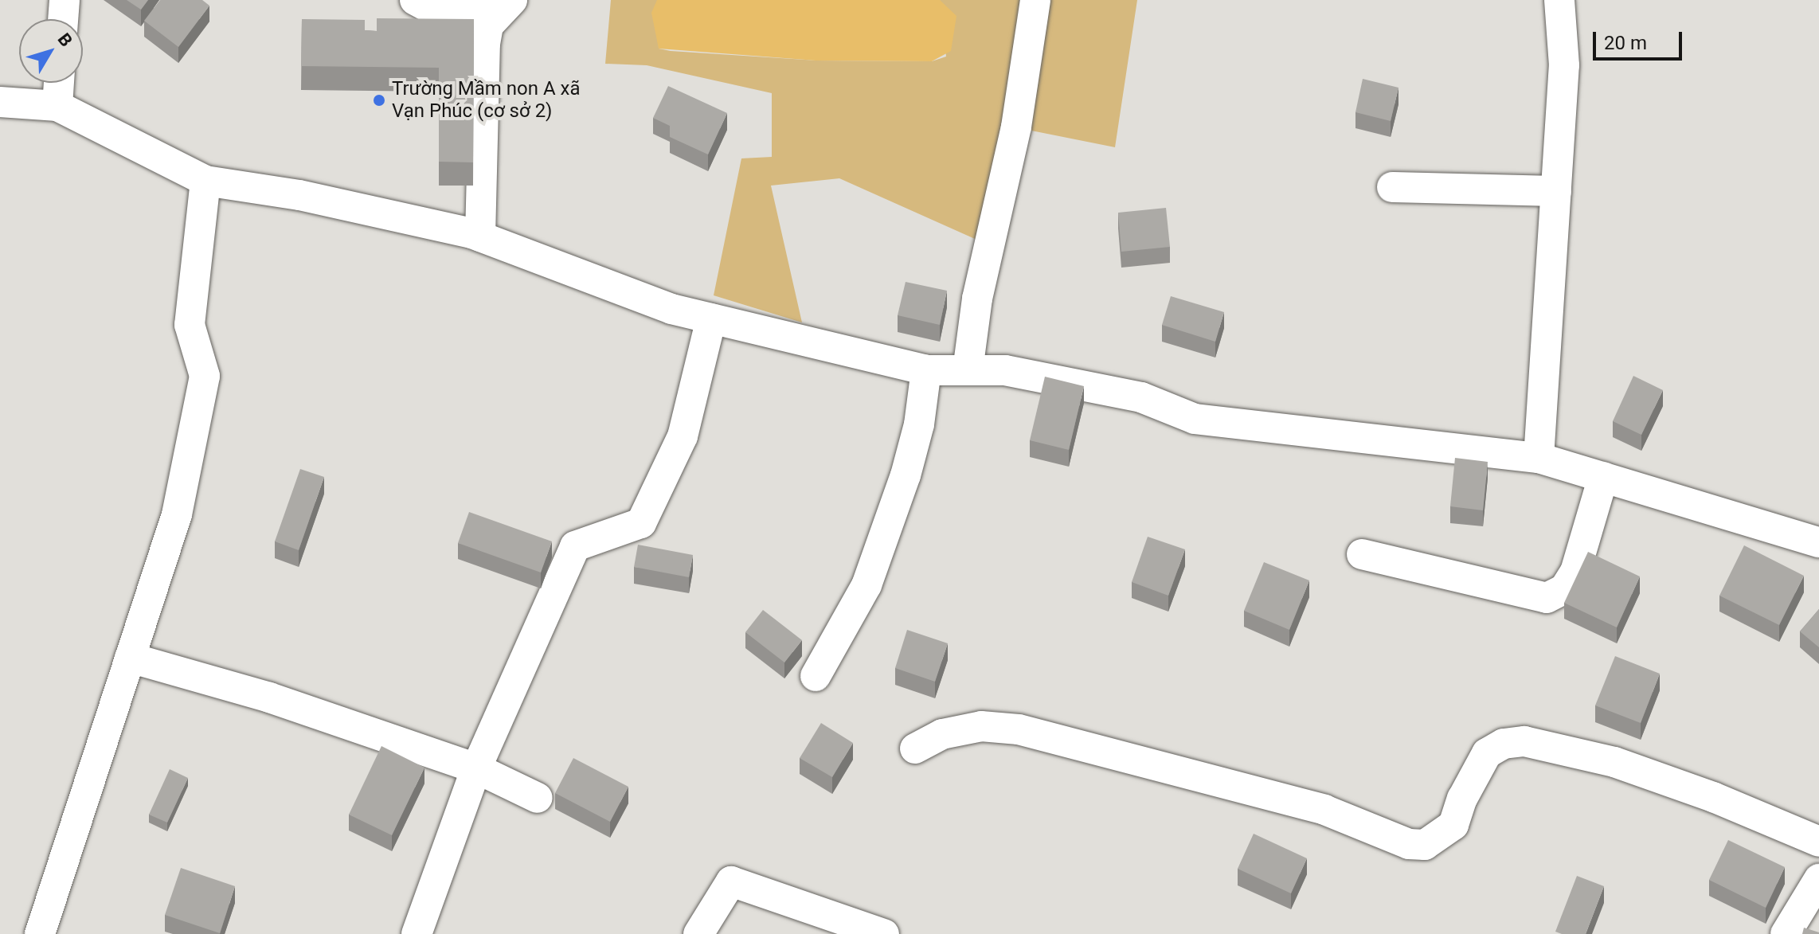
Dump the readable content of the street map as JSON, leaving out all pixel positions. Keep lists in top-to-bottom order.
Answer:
{
  "places": ["Trường Mầm non A xã Vạn Phúc (cơ sở 2)"],
  "scale_bar": "20 m",
  "north": "top right"
}
